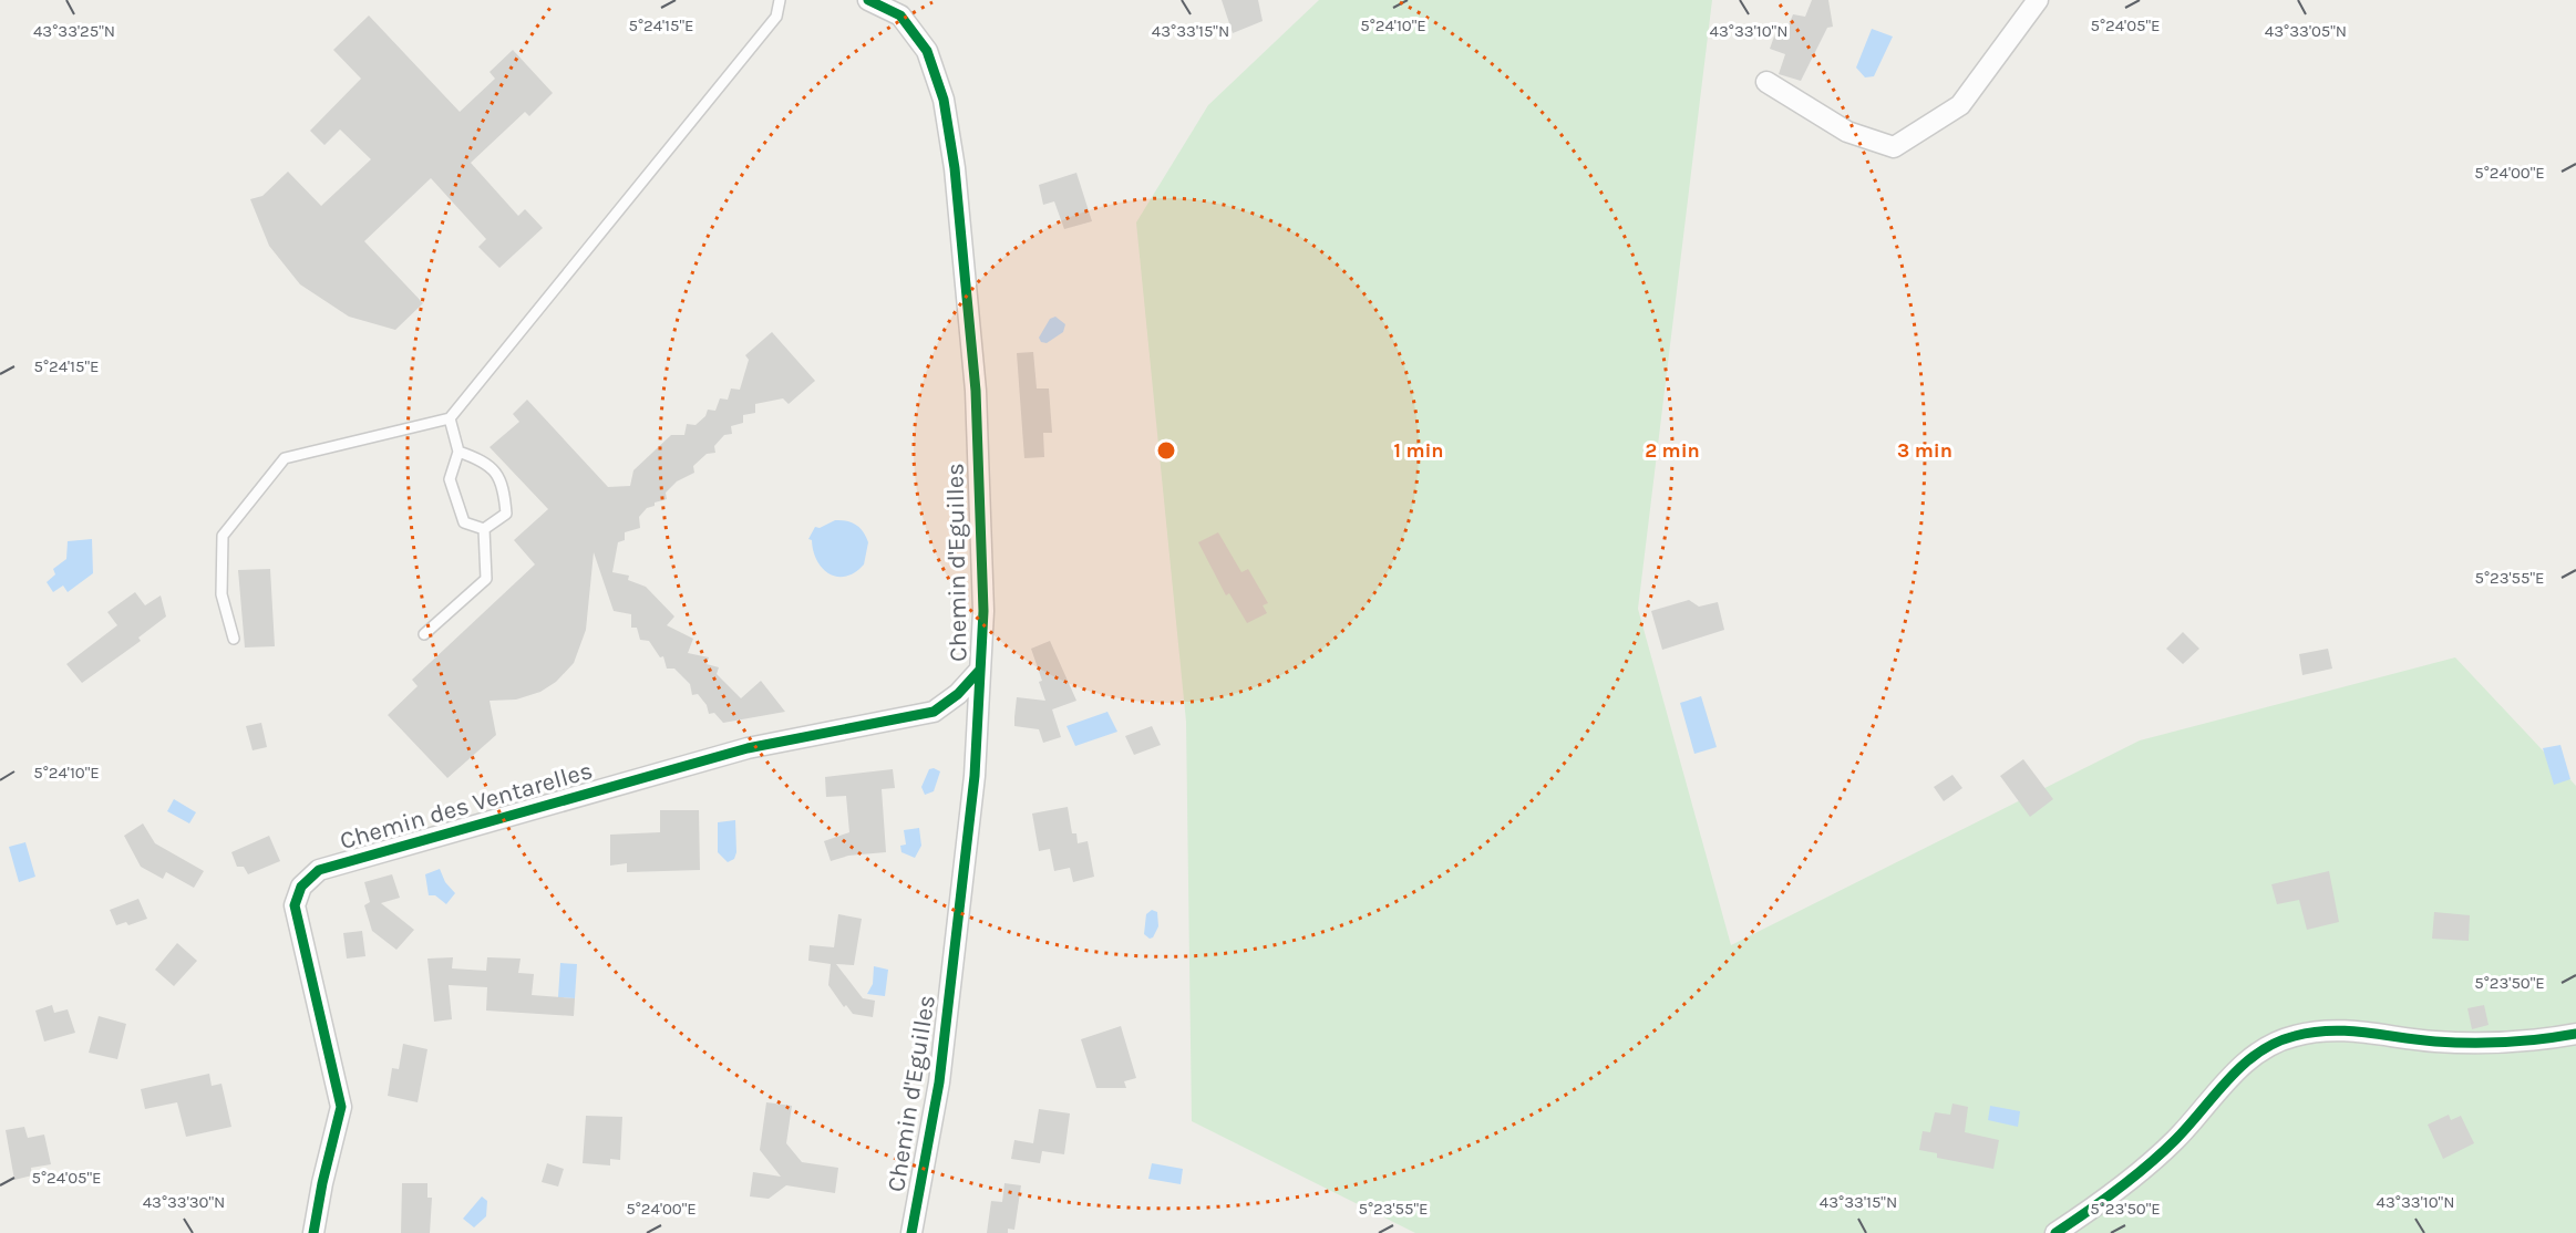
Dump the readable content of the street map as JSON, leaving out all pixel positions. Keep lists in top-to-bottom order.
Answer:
{
  "streets": {
    "street": ["Chemin d'Eguilles", "Chemin des Ventarelles"]
  },
  "crossings": [
    ["Chemin d'Eguilles", "Chemin des Ventarelles"]
  ],
  "coordinates": [
    "5°24'15\"E",
    "5°24'10\"E",
    "5°24'05\"E",
    "43°33'25\"N",
    "43°33'15\"N",
    "43°33'10\"N",
    "43°33'05\"N",
    "5°24'00\"E",
    "5°23'55\"E",
    "5°23'50\"E",
    "43°33'30\"N"
  ],
  "rings": ["1 min", "2 min", "3 min"]
}
